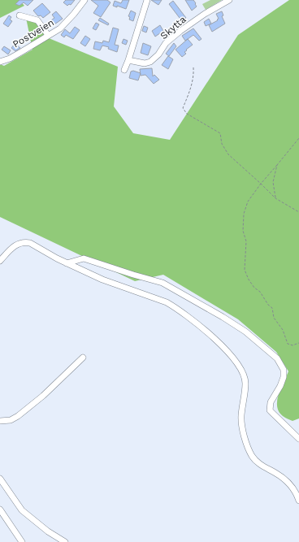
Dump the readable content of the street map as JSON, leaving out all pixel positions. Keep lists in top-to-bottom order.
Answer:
{
  "streets": {
    "street": ["Skytta", "Postveien"]
  }
}
